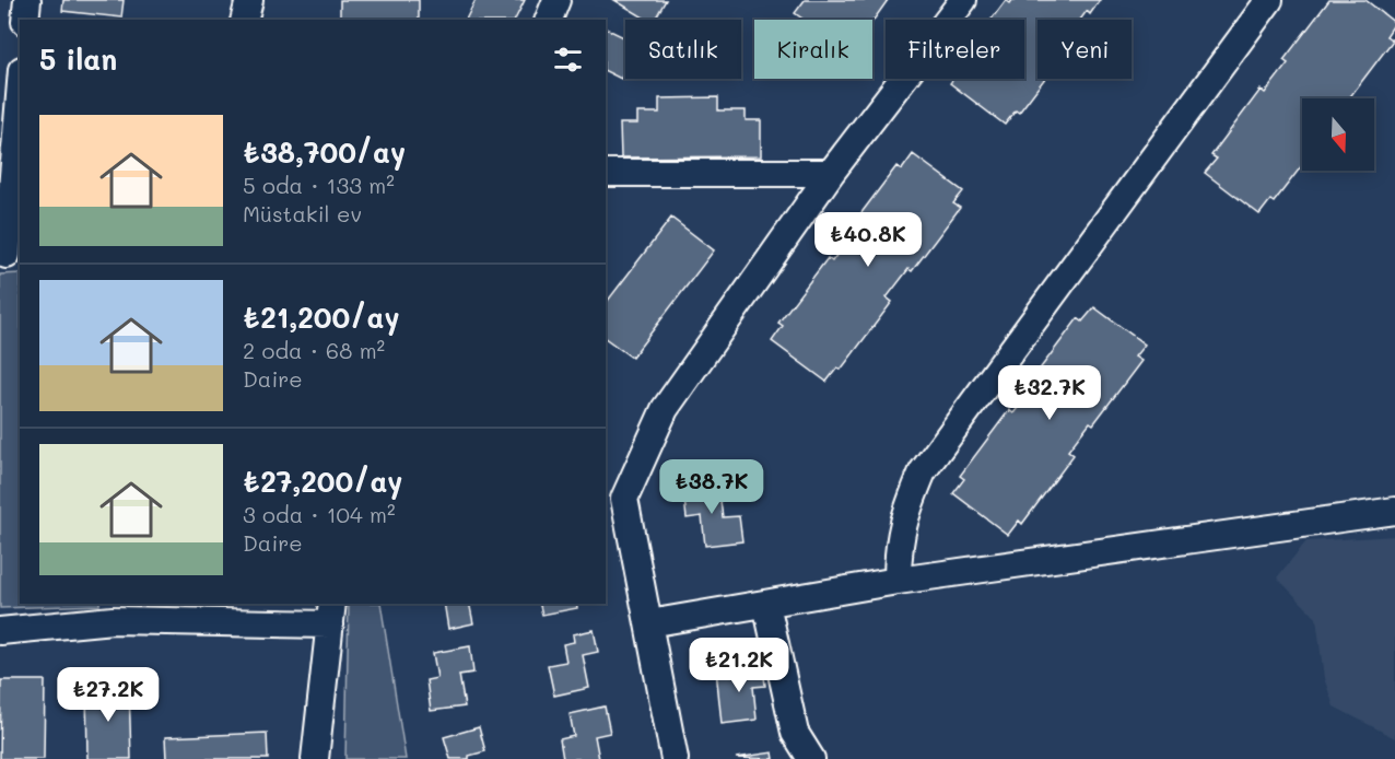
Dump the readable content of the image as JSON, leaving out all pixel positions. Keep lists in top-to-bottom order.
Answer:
{
  "north": "bottom",
  "page": {
    "chip": [
      "Satılık",
      "Kiralık",
      "Filtreler",
      "Yeni"
    ],
    "heading": "5 ilan",
    "list": [
      {
        "name": "₺38,700/ay",
        "note": "5 oda · 133 m² · Müstakil ev"
      },
      {
        "name": "₺21,200/ay",
        "note": "2 oda · 68 m² · Daire"
      },
      {
        "name": "₺27,200/ay",
        "note": "3 oda · 104 m² · Daire"
      }
    ],
    "price": [
      "₺40.8K",
      "₺32.7K",
      "₺38.7K",
      "₺21.2K",
      "₺27.2K"
    ]
  }
}
